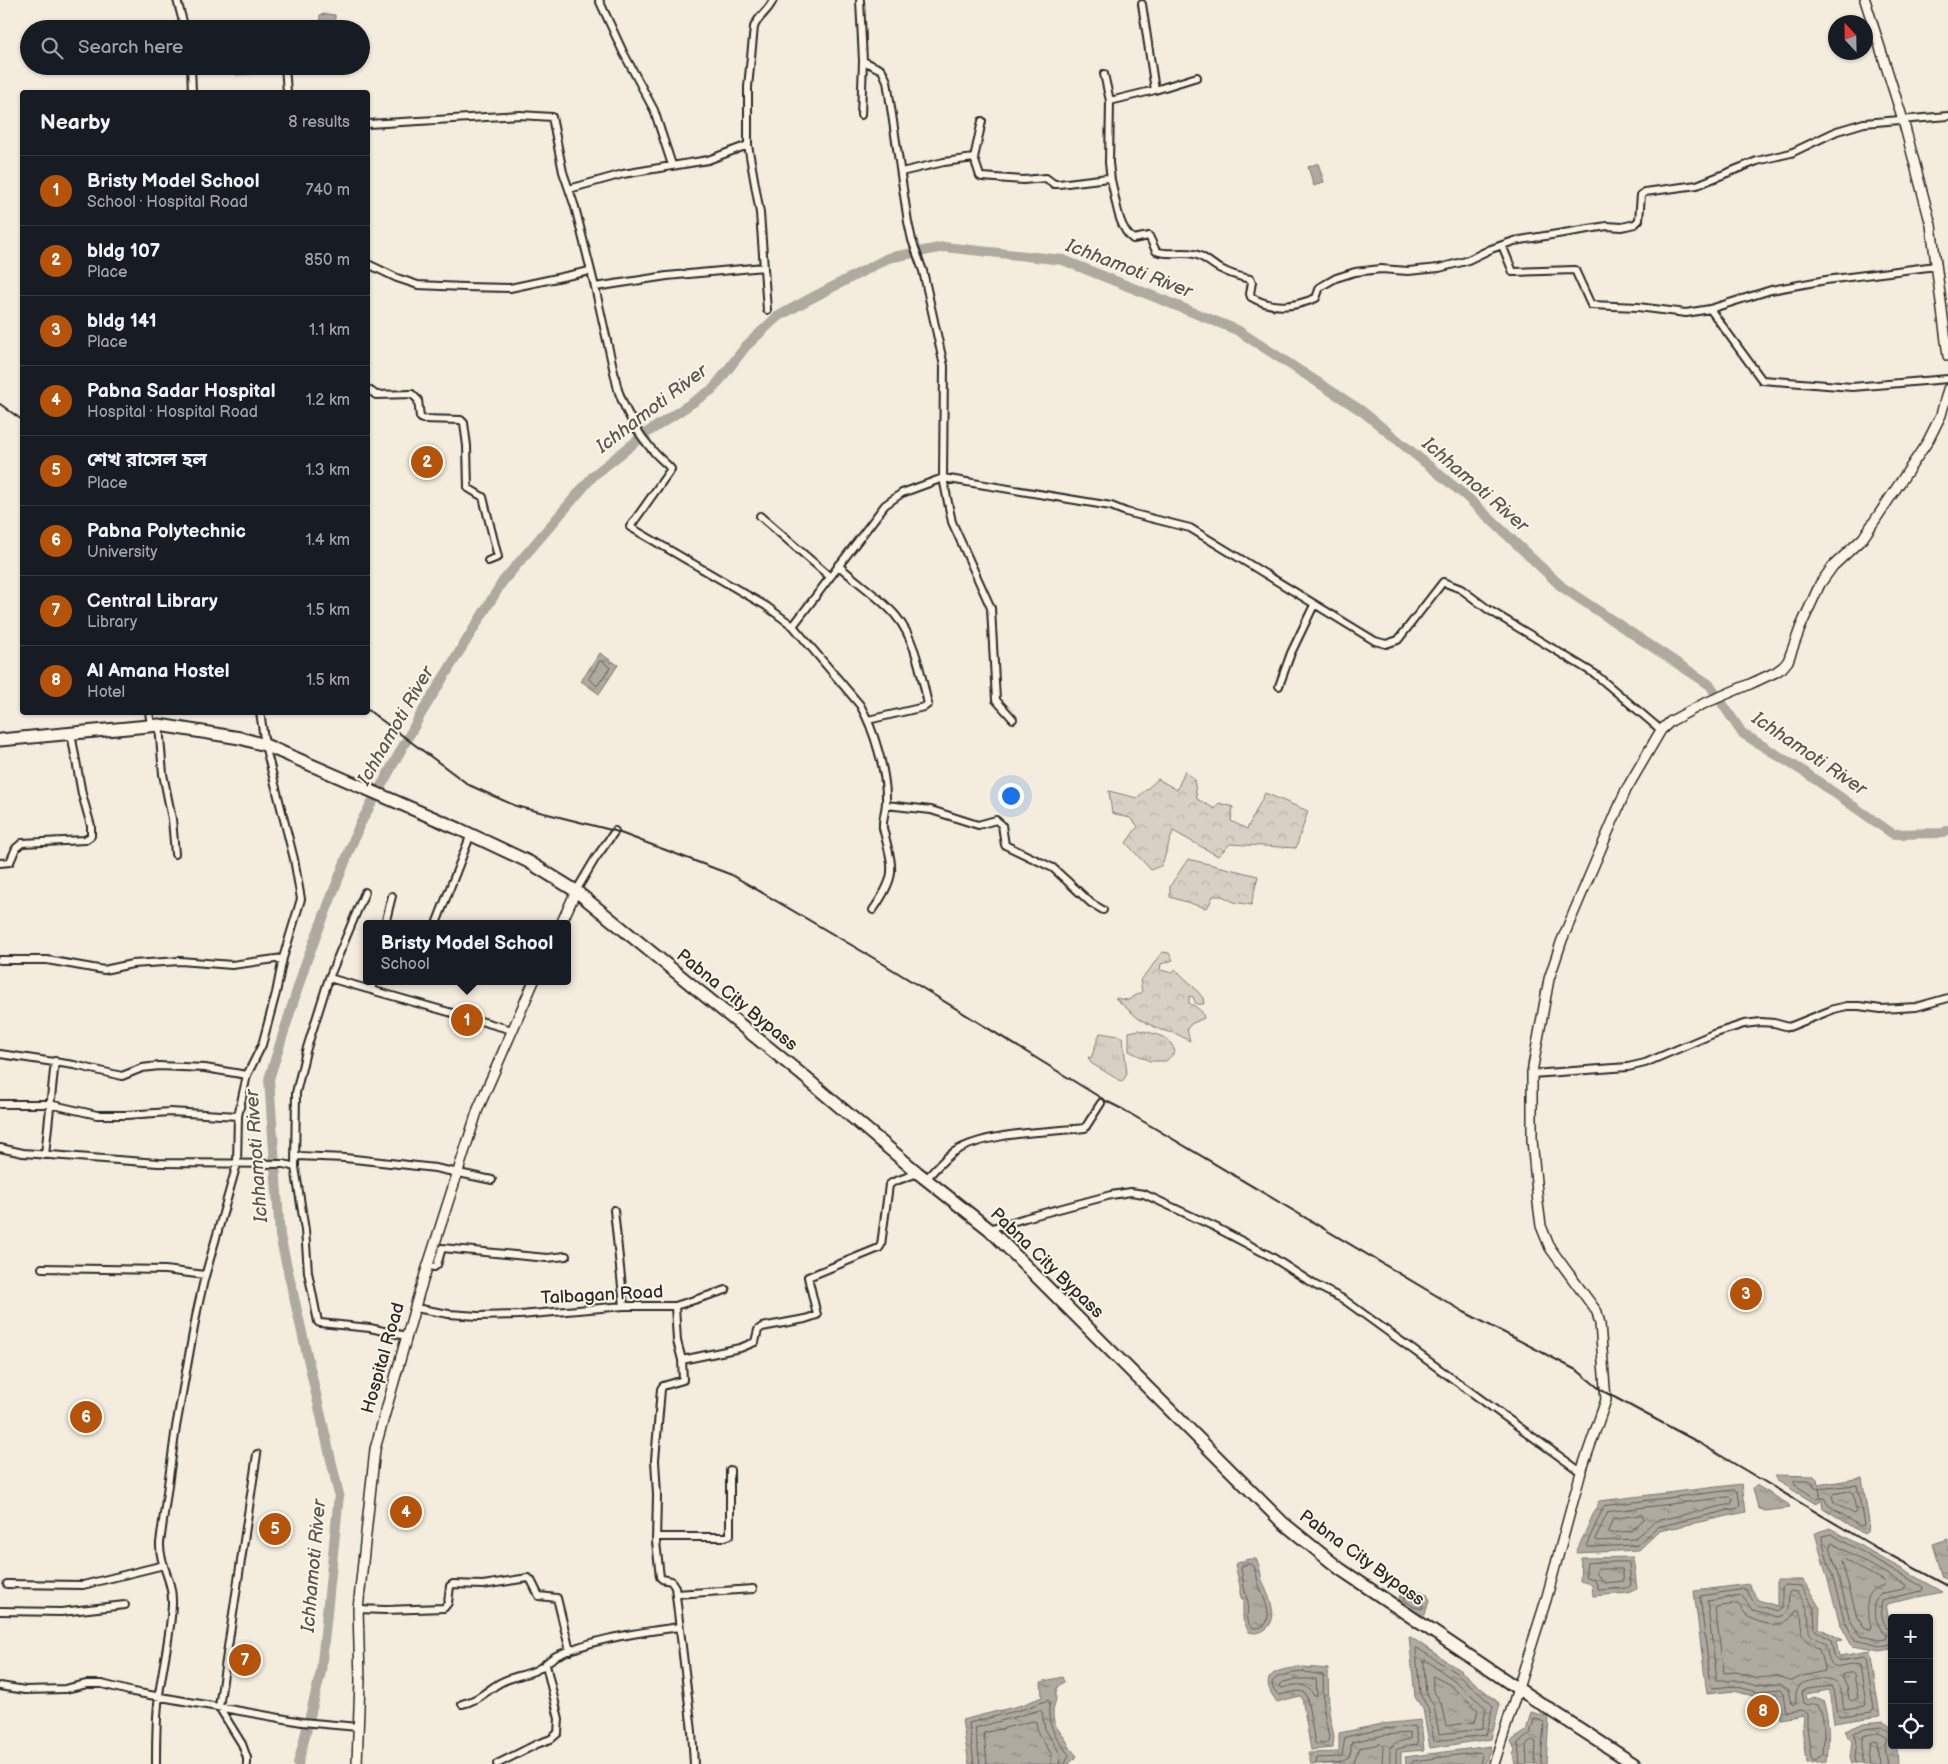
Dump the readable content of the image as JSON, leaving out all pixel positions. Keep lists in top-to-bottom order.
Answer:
{
  "streets": {
    "highway": ["Pabna City Bypass"],
    "main road": ["Hospital Road"],
    "street": ["Talbagan Road"]
  },
  "crossings": [
    ["Talbagan Road", "Hospital Road"]
  ],
  "water": ["Ichhamoti River"],
  "north": "top",
  "page": {
    "search": "Search here",
    "heading": ["Nearby", "8 results"],
    "list": [
      {
        "mark": "1",
        "name": "Bristy Model School",
        "note": "School · Hospital Road",
        "value": "740 m"
      },
      {
        "mark": "2",
        "name": "bldg 107",
        "note": "Place",
        "value": "850 m"
      },
      {
        "mark": "3",
        "name": "bldg 141",
        "note": "Place",
        "value": "1.1 km"
      },
      {
        "mark": "4",
        "name": "Pabna Sadar Hospital",
        "note": "Hospital · Hospital Road",
        "value": "1.2 km"
      },
      {
        "mark": "5",
        "name": "শেখ রাসেল হল",
        "note": "Place",
        "value": "1.3 km"
      },
      {
        "mark": "6",
        "name": "Pabna Polytechnic",
        "note": "University",
        "value": "1.4 km"
      },
      {
        "mark": "7",
        "name": "Central Library",
        "note": "Library",
        "value": "1.5 km"
      },
      {
        "mark": "8",
        "name": "Al Amana Hostel",
        "note": "Hotel",
        "value": "1.5 km"
      }
    ],
    "pins": [
      "2",
      "1",
      "3",
      "6",
      "4",
      "5",
      "7",
      "8"
    ],
    "popup": ["Bristy Model School", "School"],
    "map_buttons": ["+", "−"]
  }
}
